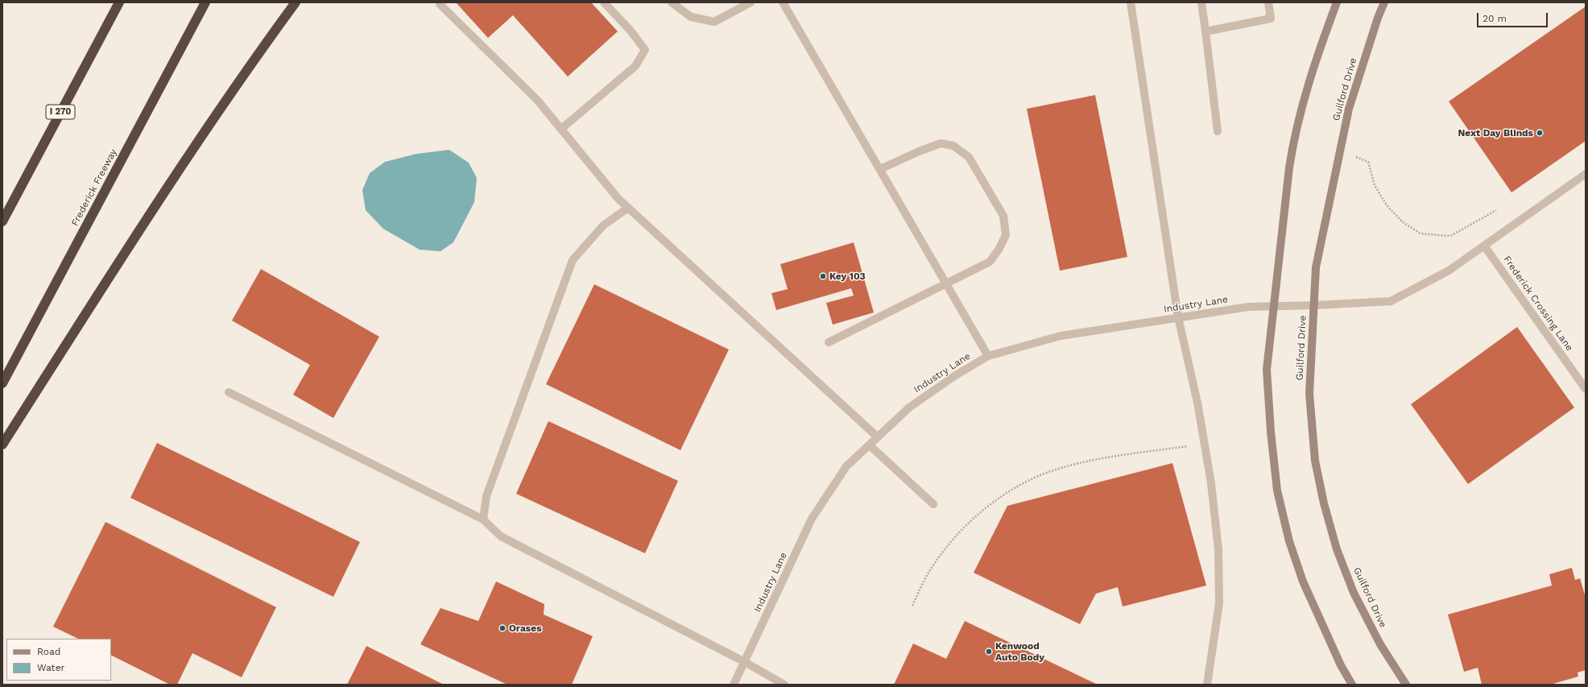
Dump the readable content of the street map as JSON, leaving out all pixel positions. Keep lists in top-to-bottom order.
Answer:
{
  "streets": {
    "highway": ["I 270", "Frederick Freeway"],
    "main road": ["Guilford Drive"],
    "street": ["Frederick Crossing Lane", "Industry Lane"]
  },
  "crossings": [
    ["Guilford Drive", "Industry Lane"],
    ["Frederick Crossing Lane", "Industry Lane"]
  ],
  "places": [
    "Next Day Blinds",
    "Key 103",
    "Orases",
    "Kenwood Auto Body"
  ],
  "legend": ["Road", "Water"],
  "scale_bar": "20 m"
}
